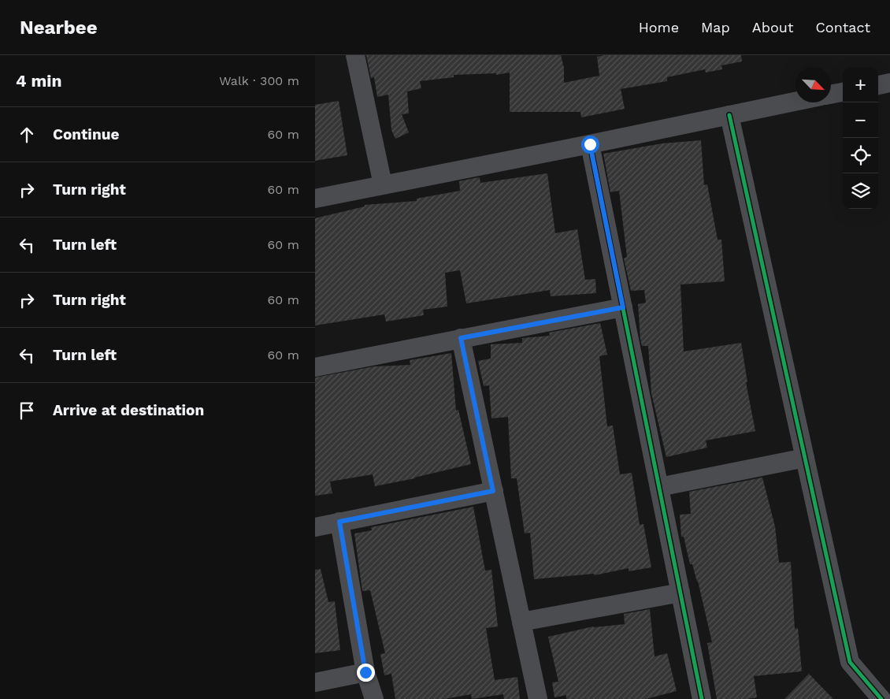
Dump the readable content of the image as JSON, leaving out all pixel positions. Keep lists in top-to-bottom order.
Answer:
{
  "north": "bottom right",
  "page": {
    "header": "Nearbee",
    "nav": [
      "Home",
      "Map",
      "About",
      "Contact"
    ],
    "heading": ["4 min", "Walk · 300 m"],
    "map_buttons": ["+", "−"],
    "list": [
      ["Continue", "60 m"],
      ["Turn right", "60 m"],
      ["Turn left", "60 m"],
      ["Turn right", "60 m"],
      ["Turn left", "60 m"],
      "Arrive at destination"
    ]
  }
}
